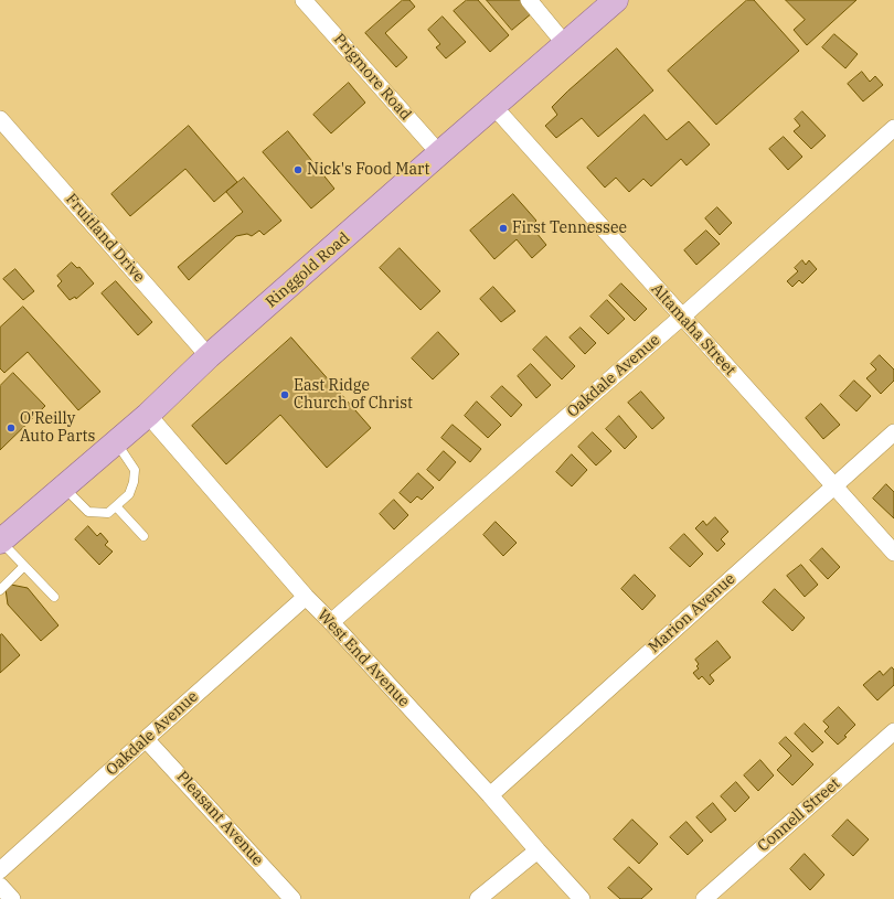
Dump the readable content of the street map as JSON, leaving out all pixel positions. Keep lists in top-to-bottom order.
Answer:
{
  "streets": {
    "main road": ["Ringgold Road"],
    "street": [
      "Prigmore Road",
      "Fruitland Drive",
      "Altamaha Street",
      "Oakdale Avenue",
      "Marion Avenue",
      "West End Avenue",
      "Connell Street",
      "Pleasant Avenue"
    ]
  },
  "crossings": [
    ["Prigmore Road", "Ringgold Road"],
    ["Fruitland Drive", "Ringgold Road"],
    ["Ringgold Road", "Altamaha Street"],
    ["Ringgold Road", "West End Avenue"],
    ["Altamaha Street", "Oakdale Avenue"],
    ["Altamaha Street", "Marion Avenue"],
    ["Oakdale Avenue", "West End Avenue"],
    ["Oakdale Avenue", "Pleasant Avenue"],
    ["Marion Avenue", "West End Avenue"]
  ],
  "places": [
    "Nick's Food Mart",
    "First Tennessee",
    "East Ridge Church of Christ",
    "O'Reilly Auto Parts"
  ]
}
